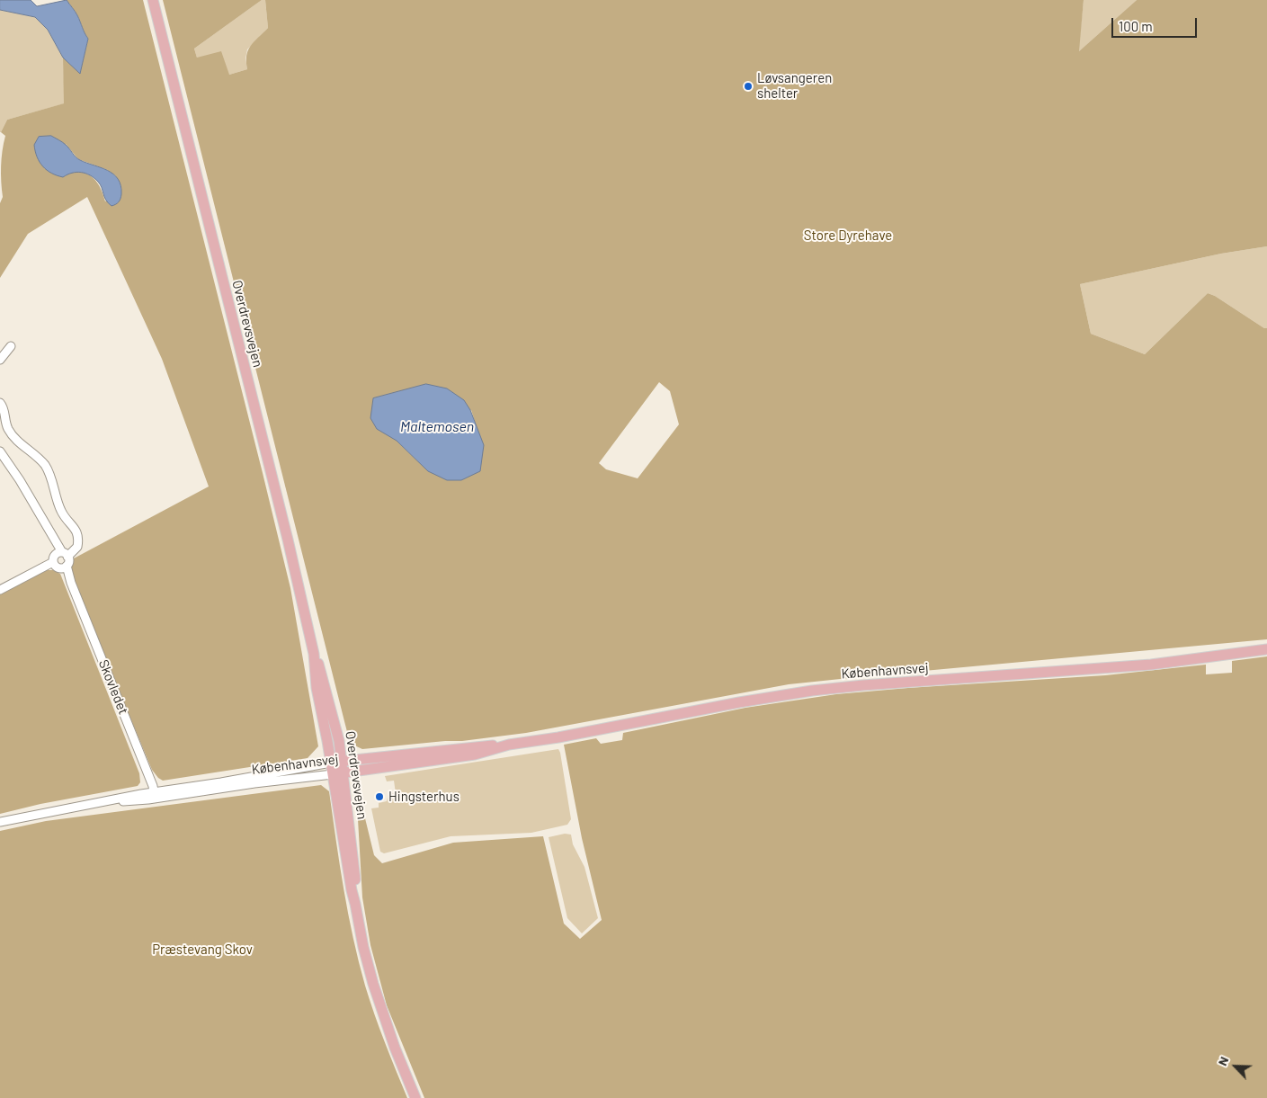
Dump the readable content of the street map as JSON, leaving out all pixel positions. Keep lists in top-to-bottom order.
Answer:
{
  "streets": {
    "main road": ["Overdrevsvejen", "Københavnsvej"],
    "street": ["Skovledet"]
  },
  "crossings": [
    ["Overdrevsvejen", "Københavnsvej"],
    ["Københavnsvej", "Skovledet"]
  ],
  "water": ["Maltemosen"],
  "parks": ["Store Dyrehave", "Præstevang Skov"],
  "places": ["Løvsangeren shelter", "Hingsterhus"],
  "scale_bar": "100 m",
  "north": "top left"
}
